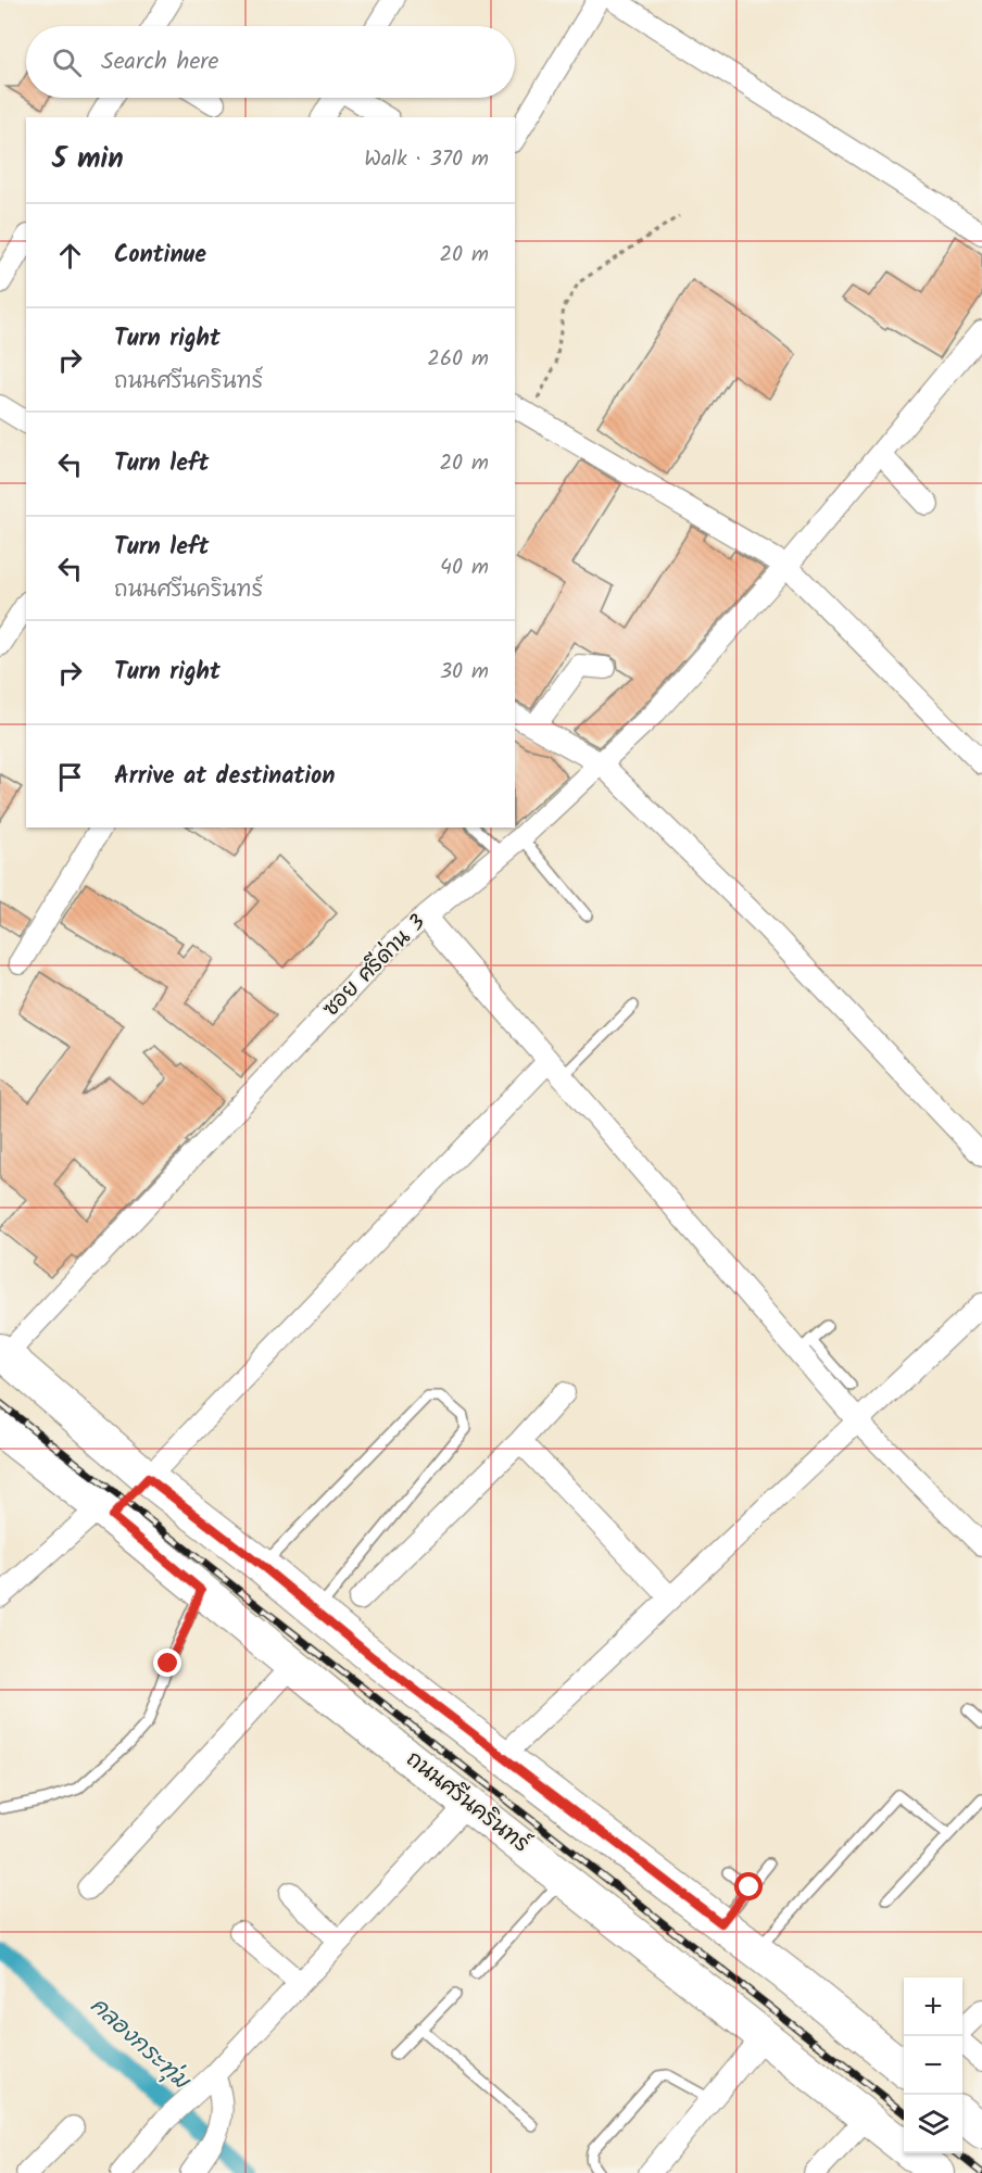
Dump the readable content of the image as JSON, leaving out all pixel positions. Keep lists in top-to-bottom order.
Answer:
{
  "streets": {
    "main road": ["ถนนศรีนครินทร์"],
    "street": ["ซอย ศรีด่าน 3"]
  },
  "water": ["คลองกระทุ่ม"],
  "page": {
    "search": "Search here",
    "heading": ["5 min", "Walk · 370 m"],
    "list": [
      ["Continue", "20 m"],
      ["Turn right", "ถนนศรีนครินทร์", "260 m"],
      ["Turn left", "20 m"],
      ["Turn left", "ถนนศรีนครินทร์", "40 m"],
      ["Turn right", "30 m"],
      "Arrive at destination"
    ],
    "map_buttons": ["+", "−"]
  }
}
